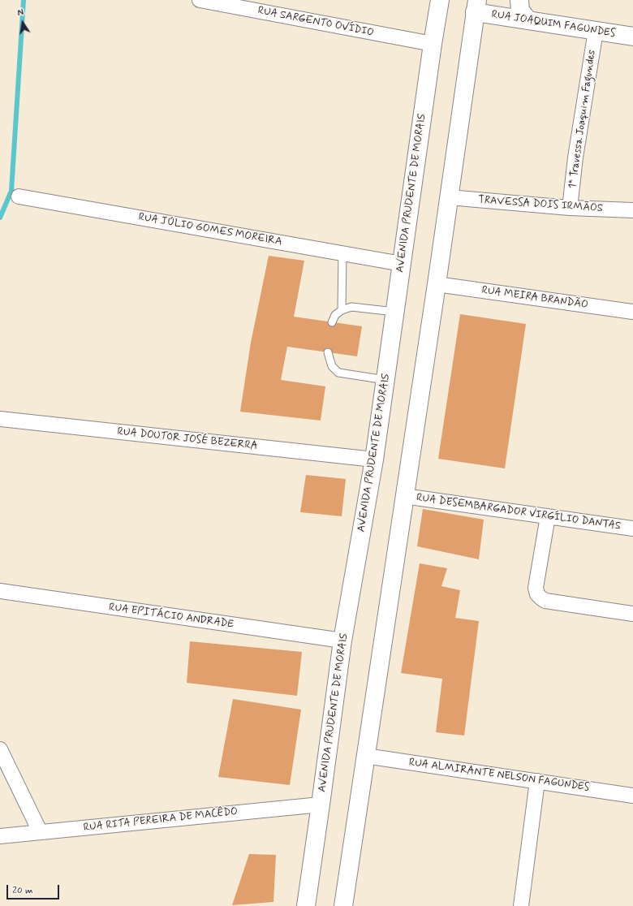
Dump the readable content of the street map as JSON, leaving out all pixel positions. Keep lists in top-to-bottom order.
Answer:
{
  "streets": {
    "main road": ["RUA JOAQUIM FAGUNDES", "AVENIDA PRUDENTE DE MORAIS"],
    "street": [
      "RUA SARGENTO OVÍDIO",
      "1ª Travessa Joaquim Fagundes",
      "TRAVESSA DOIS IRMÃOS",
      "RUA JÚLIO GOMES MOREIRA",
      "RUA MEIRA BRANDÃO",
      "RUA DOUTOR JOSÉ BEZERRA",
      "RUA DESEMBARGADOR VIRGÍLIO DANTAS",
      "RUA EPITÁCIO ANDRADE",
      "RUA ALMIRANTE NELSON FAGUNDES",
      "RUA RITA PEREIRA DE MACÊDO"
    ]
  },
  "crossings": [
    ["RUA SARGENTO OVÍDIO", "AVENIDA PRUDENTE DE MORAIS"],
    ["RUA JOAQUIM FAGUNDES", "1ª Travessa Joaquim Fagundes"],
    ["1ª Travessa Joaquim Fagundes", "TRAVESSA DOIS IRMÃOS"],
    ["AVENIDA PRUDENTE DE MORAIS", "RUA JÚLIO GOMES MOREIRA"],
    ["AVENIDA PRUDENTE DE MORAIS", "RUA DOUTOR JOSÉ BEZERRA"],
    ["AVENIDA PRUDENTE DE MORAIS", "RUA EPITÁCIO ANDRADE"],
    ["AVENIDA PRUDENTE DE MORAIS", "RUA RITA PEREIRA DE MACÊDO"]
  ],
  "scale_bar": "20 m",
  "north": "top"
}
